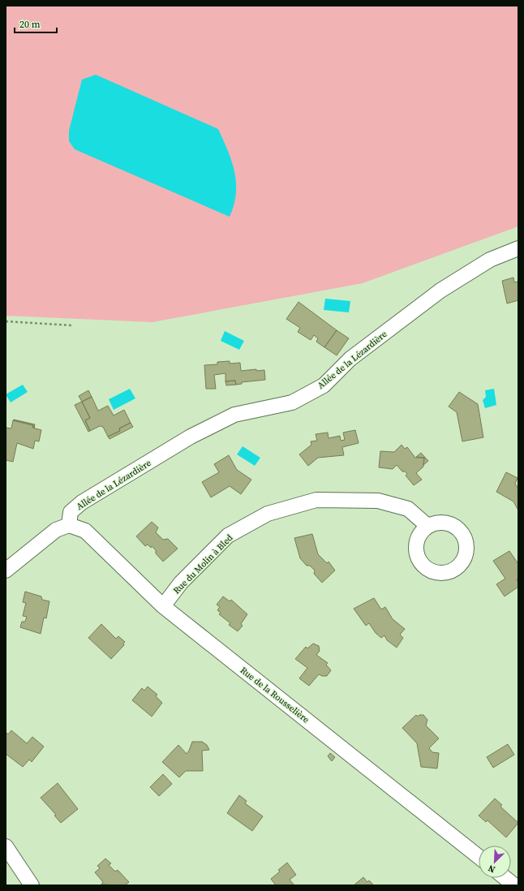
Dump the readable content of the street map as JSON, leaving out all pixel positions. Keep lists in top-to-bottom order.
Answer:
{
  "streets": {
    "street": ["Allée de la Lézardière", "Rue du Molin à Bled", "Rue de la Rousselière"]
  },
  "crossings": [
    ["Allée de la Lézardière", "Rue de la Rousselière"],
    ["Rue du Molin à Bled", "Rue de la Rousselière"]
  ],
  "scale_bar": "20 m",
  "north": "bottom left"
}
